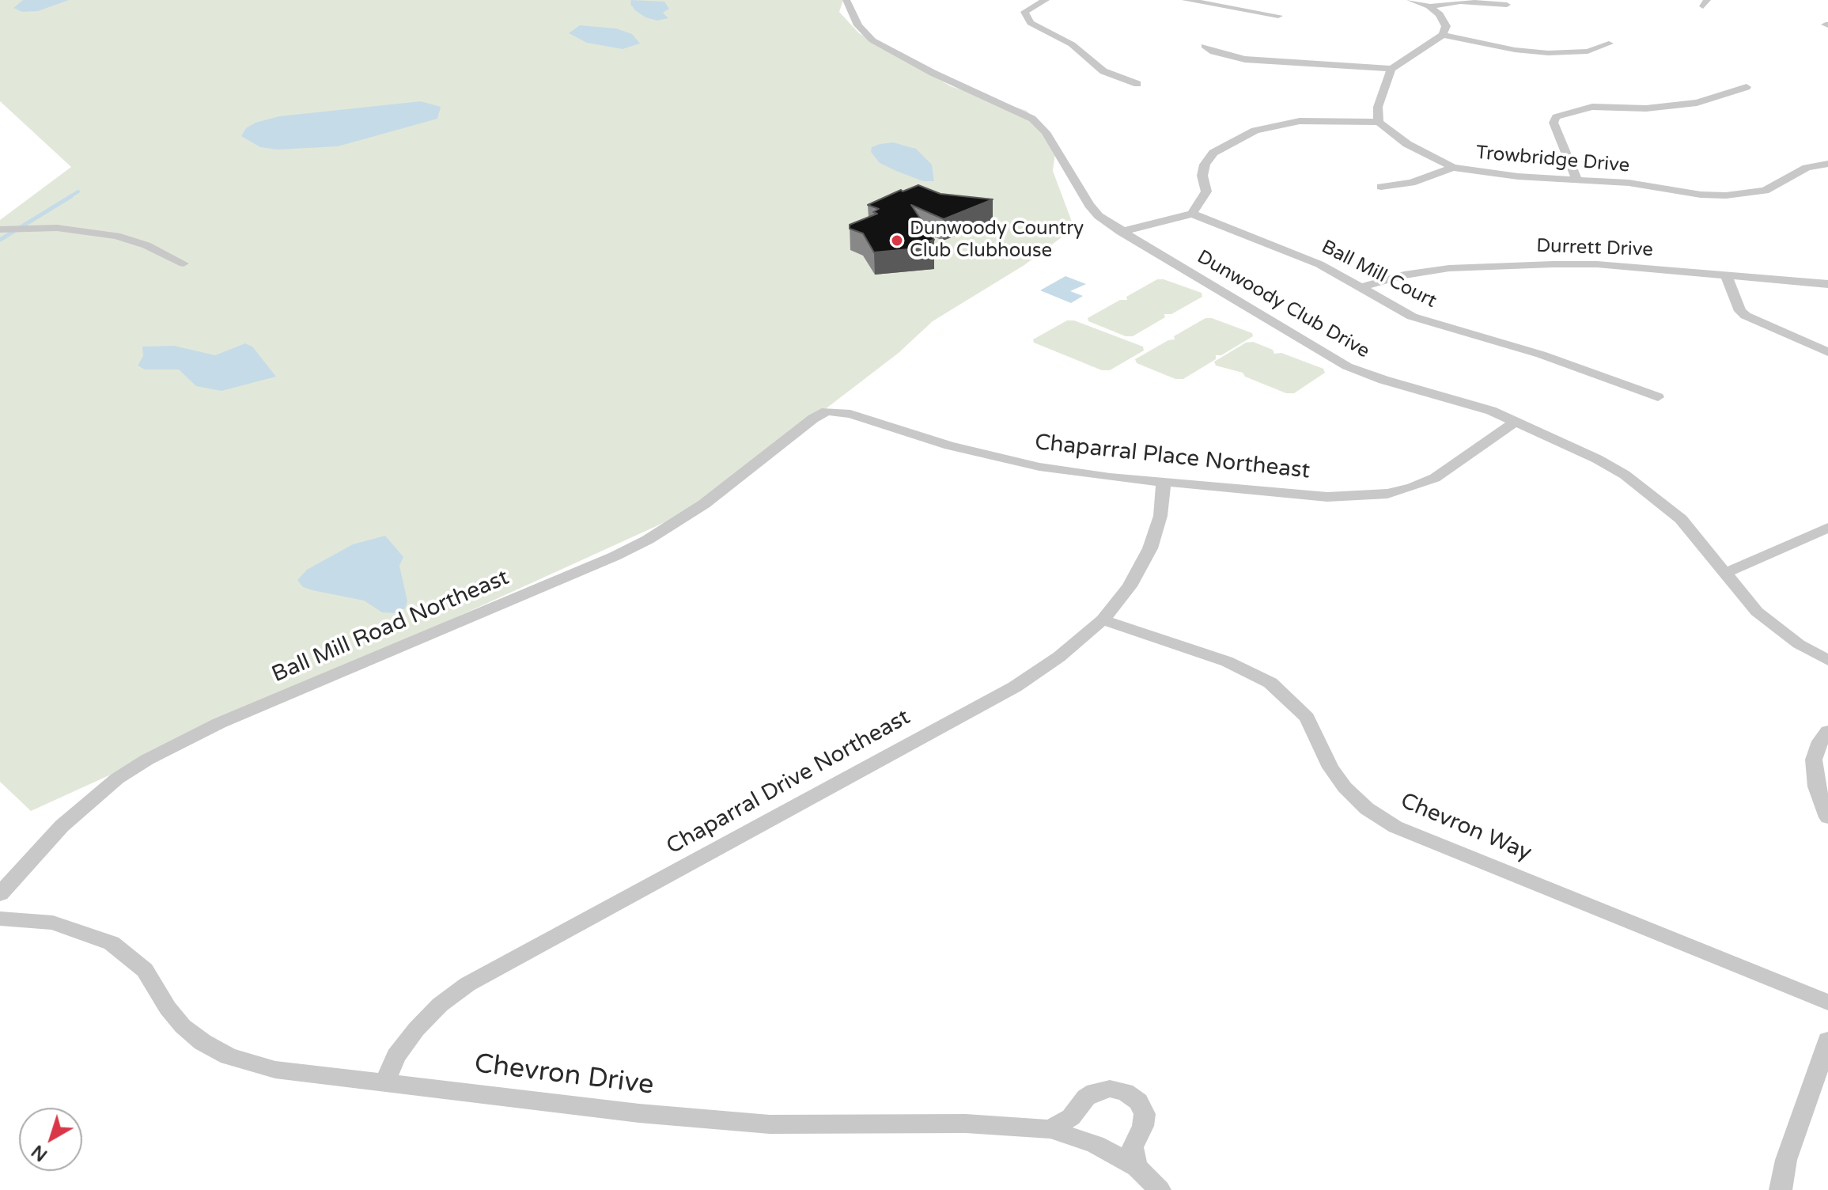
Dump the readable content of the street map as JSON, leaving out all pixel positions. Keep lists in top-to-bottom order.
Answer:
{
  "streets": {
    "street": [
      "Trowbridge Drive",
      "Durrett Drive",
      "Ball Mill Court",
      "Dunwoody Club Drive",
      "Chaparral Place Northeast",
      "Ball Mill Road Northeast",
      "Chaparral Drive Northeast",
      "Chevron Way",
      "Chevron Drive"
    ]
  },
  "crossings": [
    ["Durrett Drive", "Ball Mill Court"],
    ["Dunwoody Club Drive", "Chaparral Place Northeast"],
    ["Chaparral Place Northeast", "Ball Mill Road Northeast"],
    ["Chaparral Place Northeast", "Chaparral Drive Northeast"],
    ["Chaparral Drive Northeast", "Chevron Way"],
    ["Chaparral Drive Northeast", "Chevron Drive"]
  ],
  "places": ["Dunwoody Country Club Clubhouse"],
  "north": "bottom left"
}
